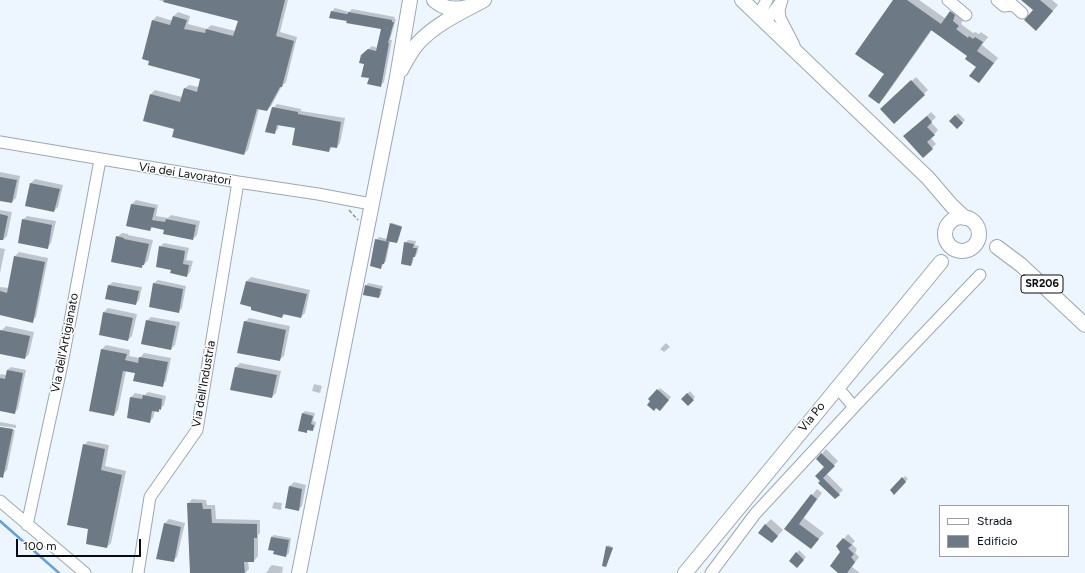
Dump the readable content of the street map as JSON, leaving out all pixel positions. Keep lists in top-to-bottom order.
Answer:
{
  "streets": {
    "main road": ["SR206", "Via Po"],
    "street": ["Via dei Lavoratori", "Via dell'Artigianato", "Via dell'Industria"]
  },
  "crossings": [
    ["Via dei Lavoratori", "Via dell'Artigianato"],
    ["Via dei Lavoratori", "Via dell'Industria"],
    ["SR206", "Via Po"]
  ],
  "legend": ["Strada", "Edificio"],
  "scale_bar": "100 m"
}
